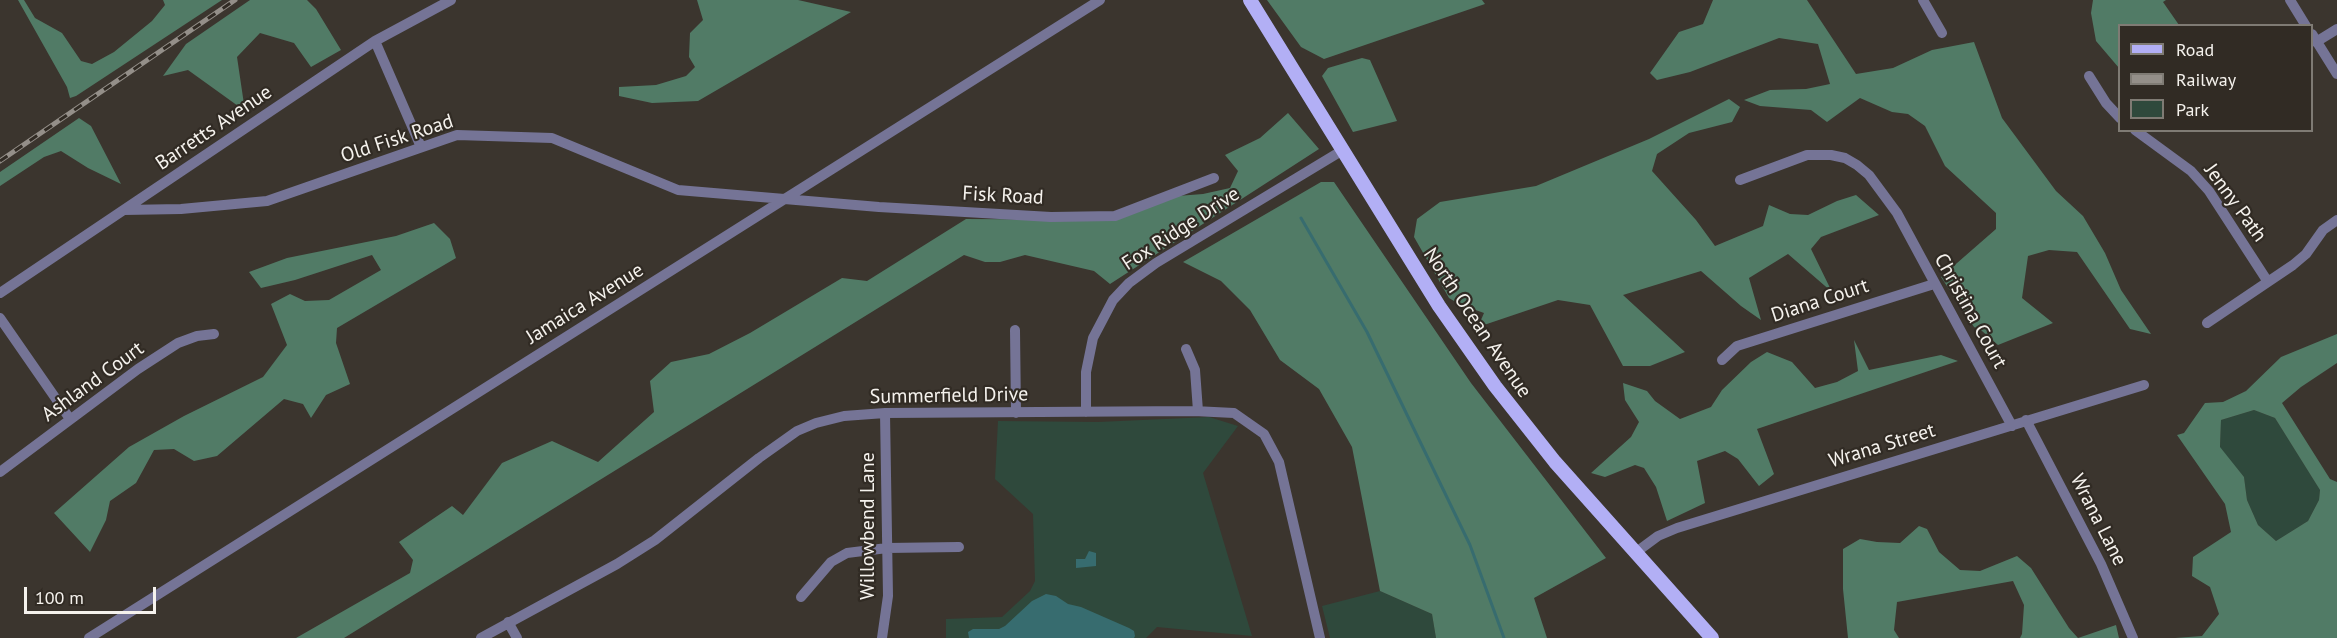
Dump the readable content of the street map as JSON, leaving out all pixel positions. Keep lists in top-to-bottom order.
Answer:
{
  "streets": {
    "main road": ["North Ocean Avenue"],
    "street": [
      "Barretts Avenue",
      "Old Fisk Road",
      "Fisk Road",
      "Jenny Path",
      "Fox Ridge Drive",
      "Diana Court",
      "Jamaica Avenue",
      "Christina Court",
      "Ashland Court",
      "Summerfield Drive",
      "Wrana Street",
      "Wrana Lane",
      "Willowbend Lane"
    ]
  },
  "crossings": [
    ["Barretts Avenue", "Old Fisk Road"],
    ["Old Fisk Road", "Fisk Road"],
    ["Old Fisk Road", "Jamaica Avenue"],
    ["Fisk Road", "Jamaica Avenue"],
    ["Fox Ridge Drive", "North Ocean Avenue"],
    ["Fox Ridge Drive", "Summerfield Drive"],
    ["Diana Court", "Christina Court"],
    ["Christina Court", "Wrana Street"],
    ["North Ocean Avenue", "Wrana Street"],
    ["Summerfield Drive", "Willowbend Lane"],
    ["Wrana Street", "Wrana Lane"]
  ],
  "legend": ["Road", "Railway", "Park"],
  "scale_bar": "100 m"
}
